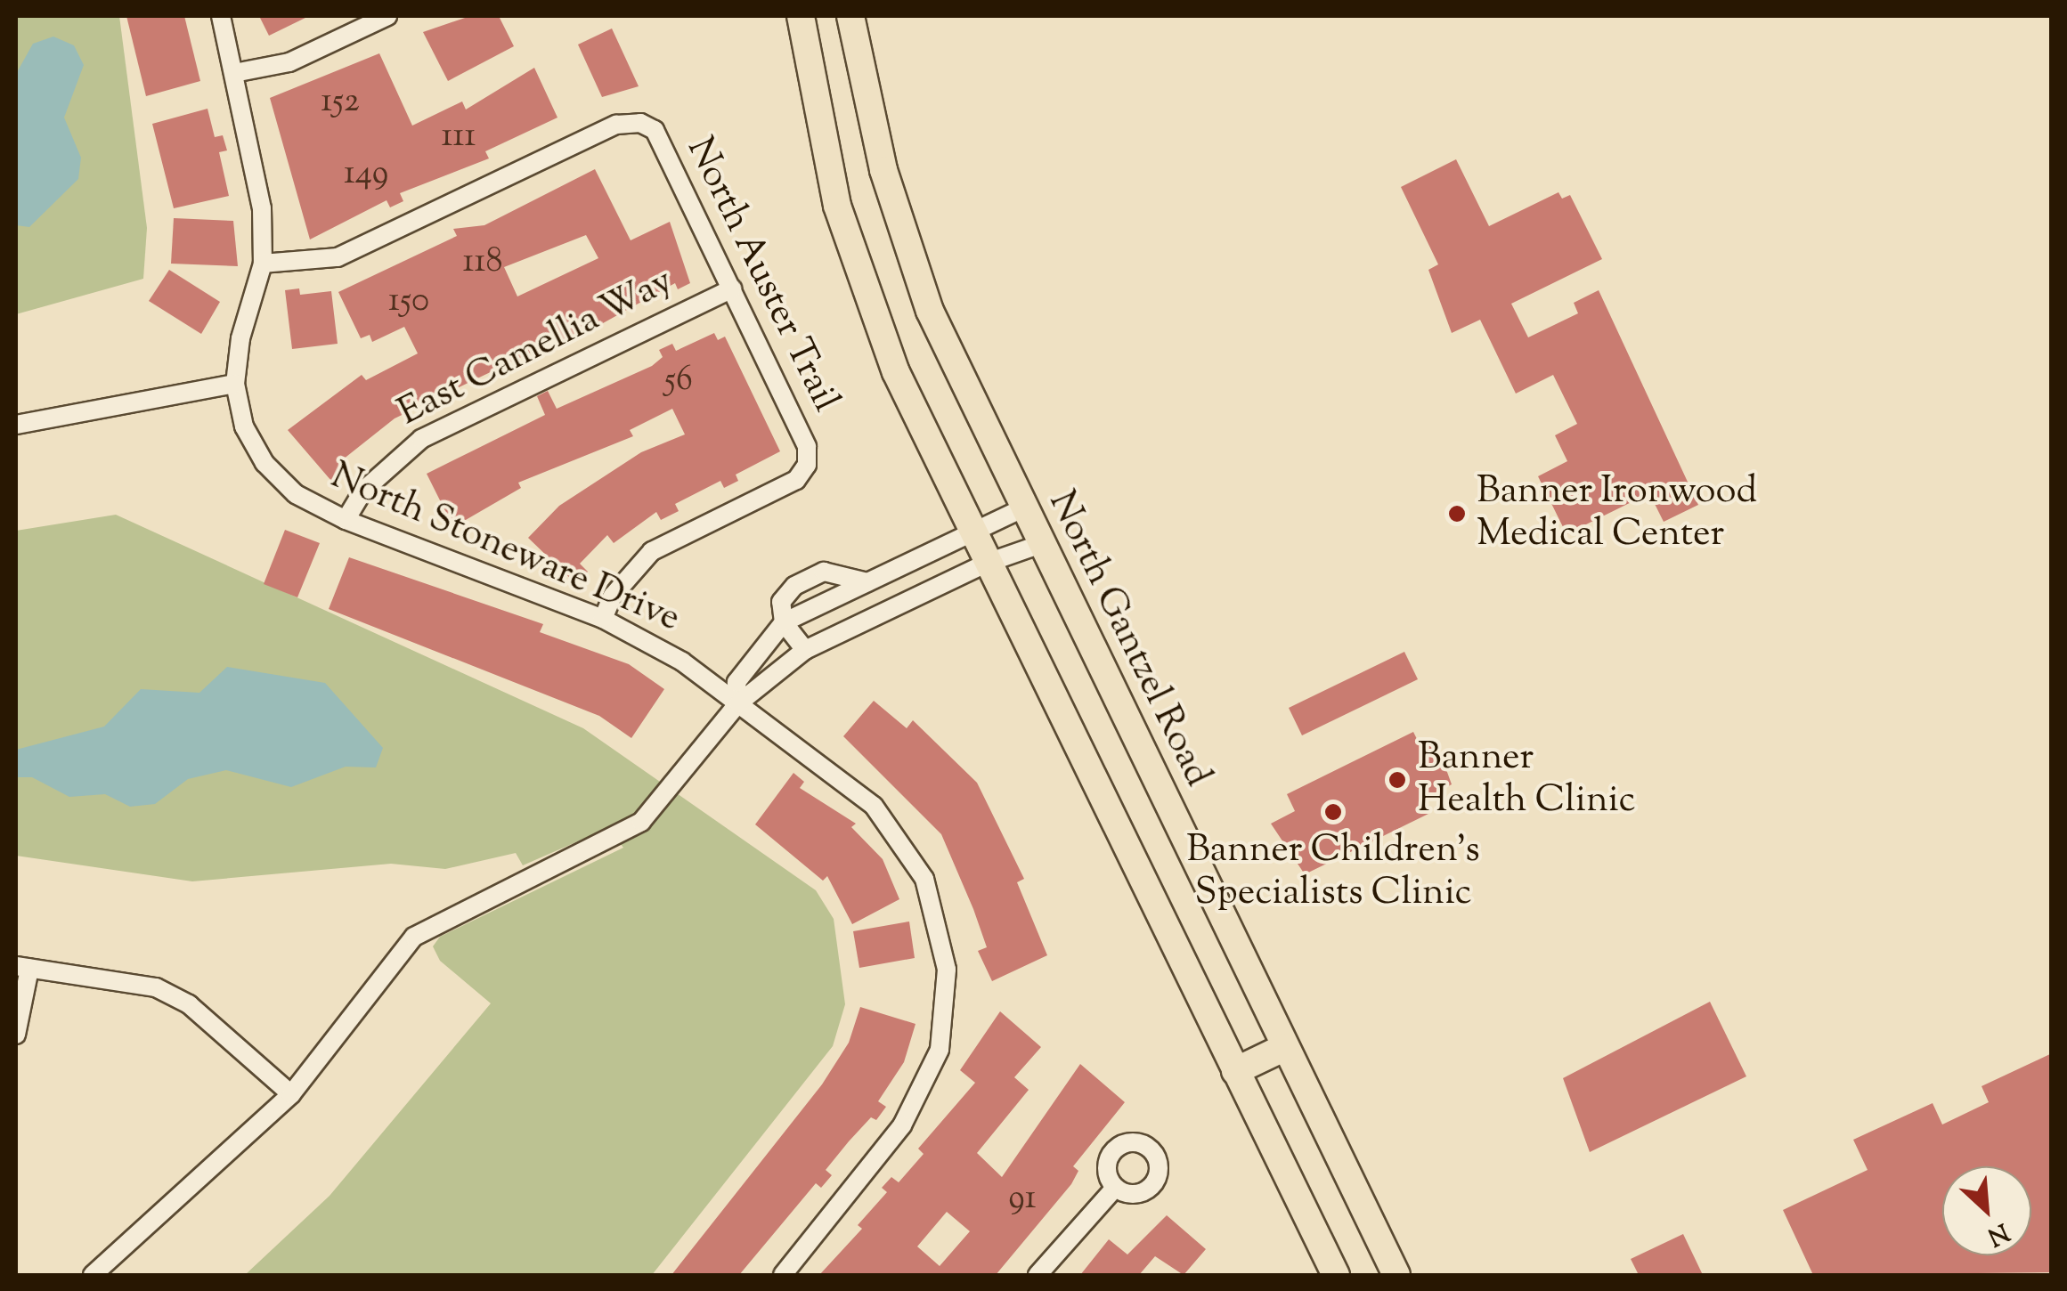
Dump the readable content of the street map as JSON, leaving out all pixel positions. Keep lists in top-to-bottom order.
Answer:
{
  "streets": {
    "main road": ["North Gantzel Road"],
    "street": ["North Auster Trail", "East Camellia Way", "North Stoneware Drive"]
  },
  "crossings": [
    ["North Auster Trail", "East Camellia Way"],
    ["North Auster Trail", "North Stoneware Drive"],
    ["East Camellia Way", "North Stoneware Drive"]
  ],
  "places": ["Banner Ironwood Medical Center", "Banner Health Clinic", "Banner Children’s Specialists Clinic"],
  "house_numbers": [
    "152",
    "111",
    "149",
    "118",
    "150",
    "56",
    "91"
  ],
  "north": "bottom right"
}
